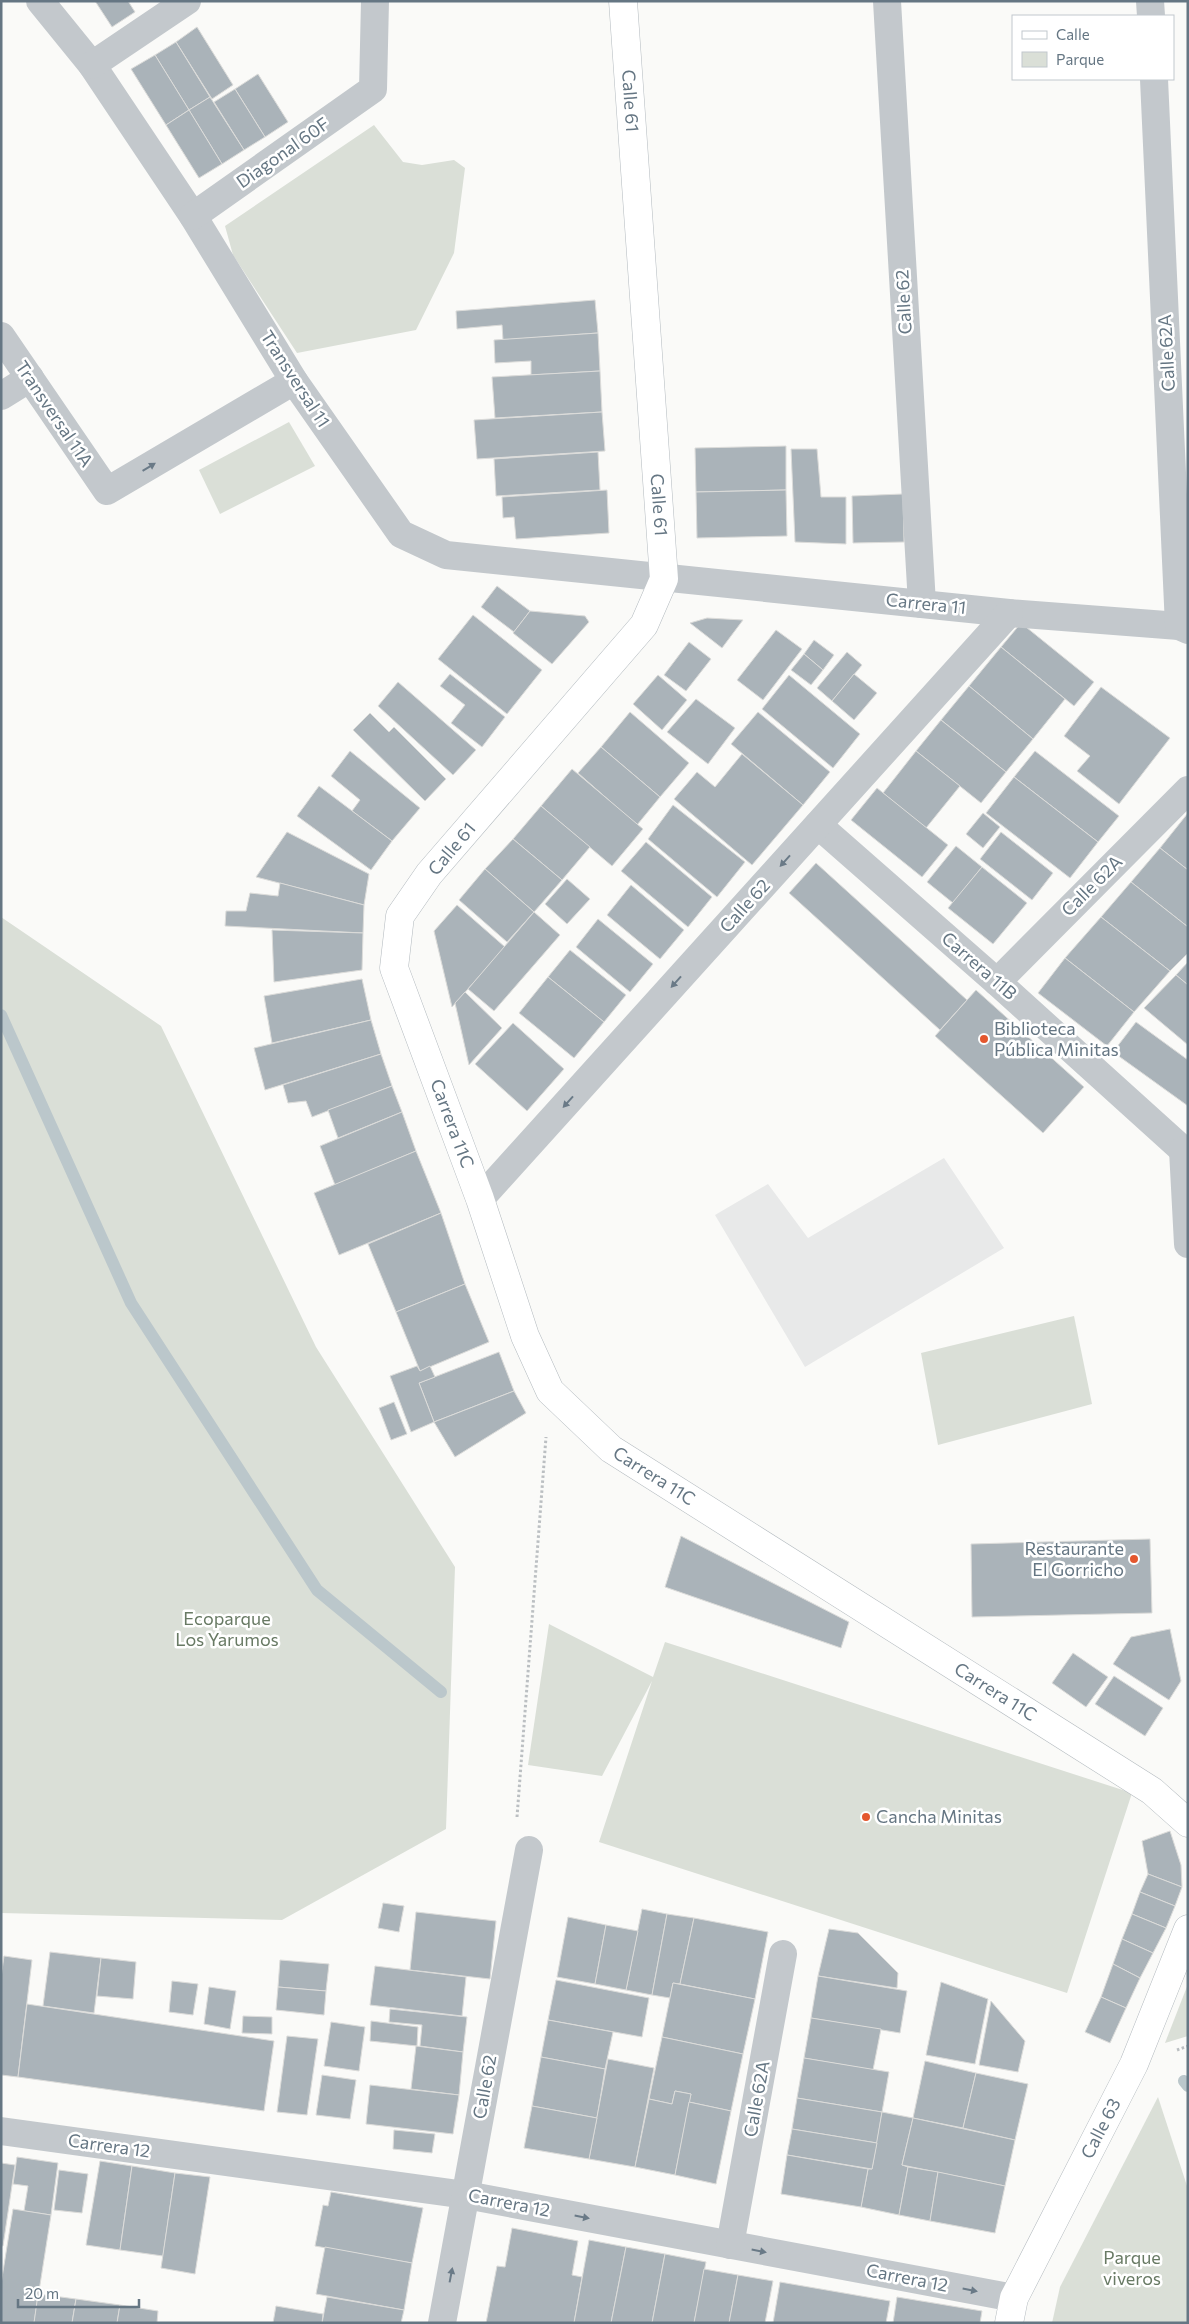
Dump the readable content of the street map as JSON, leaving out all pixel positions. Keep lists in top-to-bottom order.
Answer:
{
  "streets": {
    "street": [
      "Calle 61",
      "Diagonal 60F",
      "Calle 62",
      "Calle 62A",
      "Transversal 11",
      "Transversal 11A",
      "Carrera 11",
      "Carrera 11B",
      "Carrera 11C",
      "Calle 63",
      "Carrera 12"
    ]
  },
  "crossings": [
    ["Calle 61", "Transversal 11"],
    ["Calle 61", "Carrera 11"],
    ["Calle 61", "Carrera 11C"],
    ["Diagonal 60F", "Transversal 11"],
    ["Calle 62", "Carrera 11"],
    ["Calle 62", "Carrera 11B"],
    ["Calle 62", "Carrera 11C"],
    ["Calle 62", "Carrera 12"],
    ["Calle 62A", "Carrera 11"],
    ["Calle 62A", "Carrera 11B"],
    ["Calle 62A", "Carrera 12"],
    ["Transversal 11", "Transversal 11A"],
    ["Transversal 11", "Carrera 11"],
    ["Calle 63", "Carrera 12"]
  ],
  "one_way": ["Carrera 12"],
  "parks": ["Ecoparque Los Yarumos", "Parque viveros"],
  "places": ["Biblioteca Pública Minitas", "Restaurante El Gorricho", "Cancha Minitas"],
  "legend": ["Calle", "Parque"],
  "scale_bar": "20 m"
}
